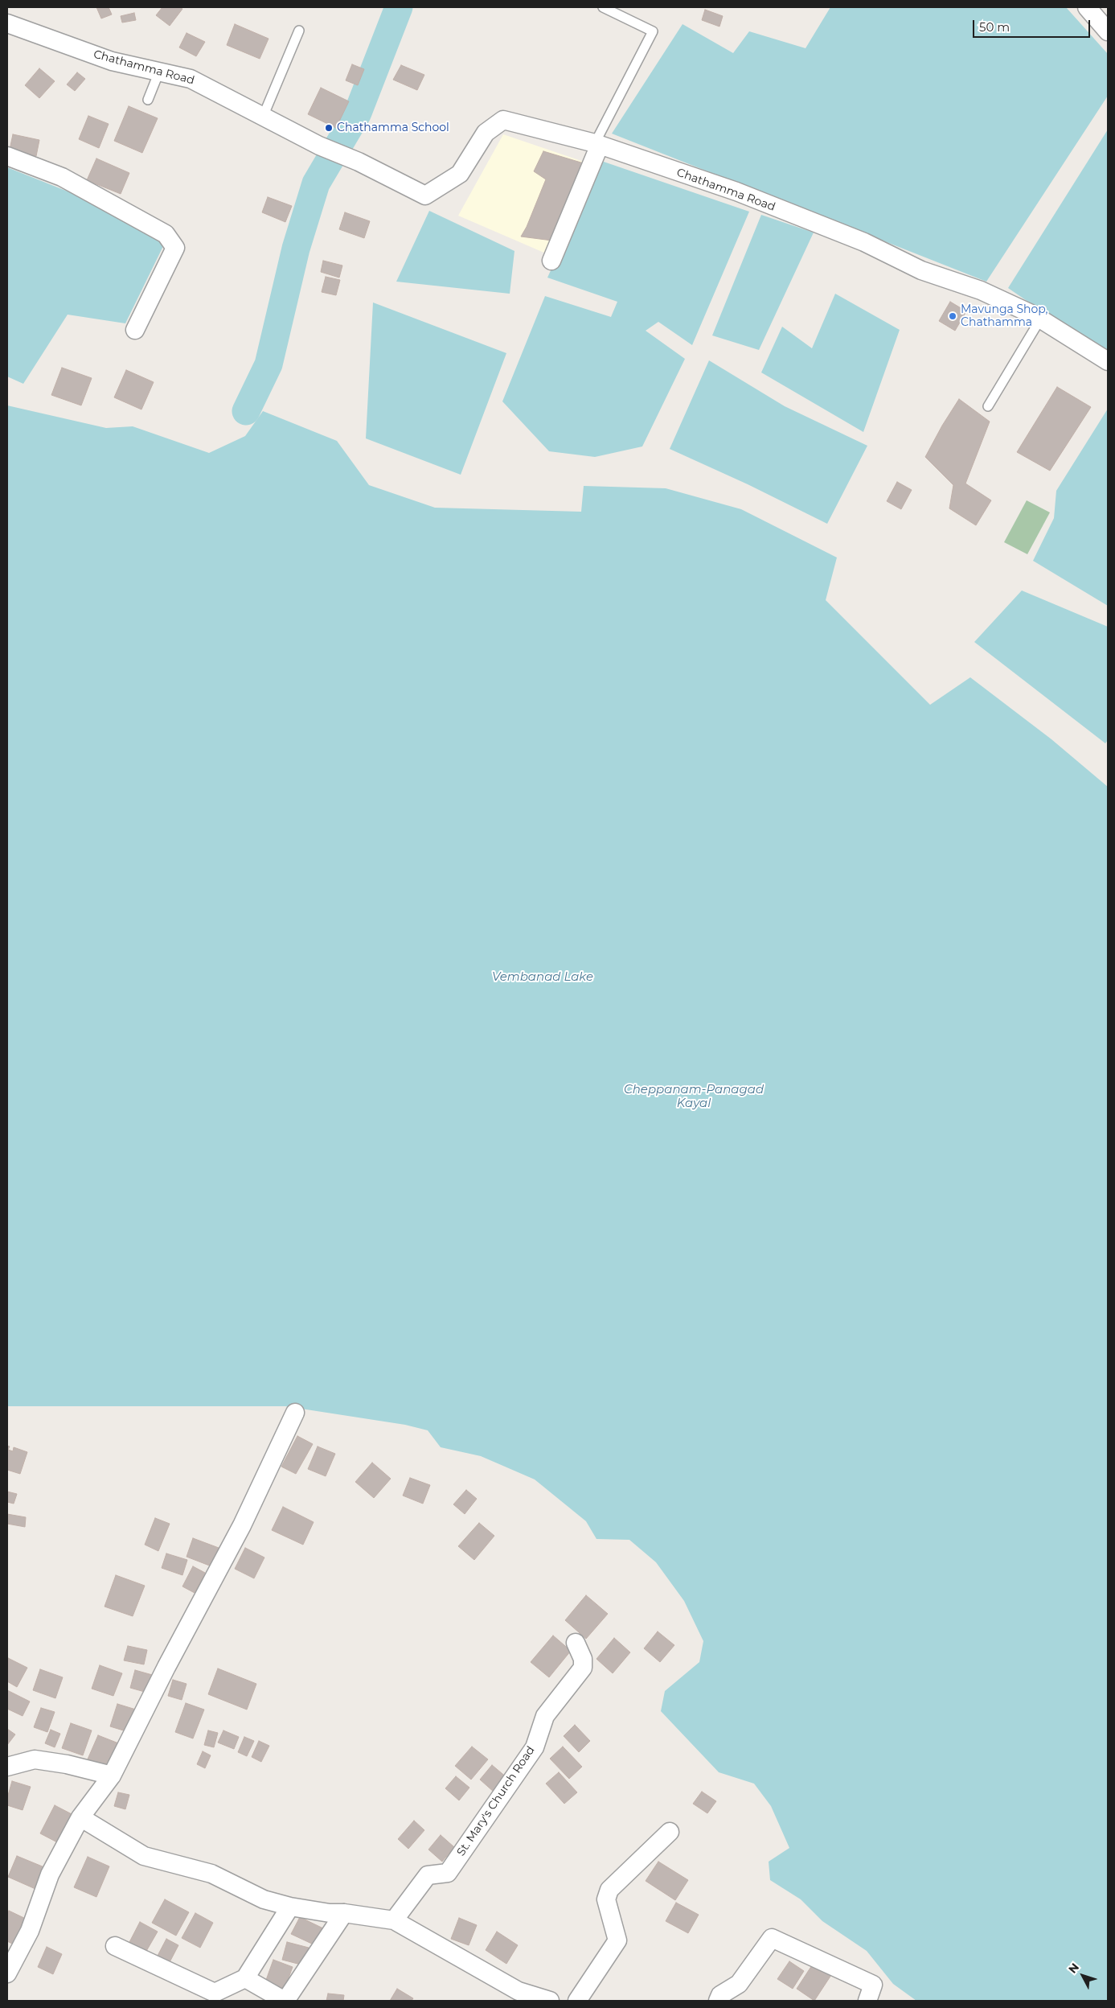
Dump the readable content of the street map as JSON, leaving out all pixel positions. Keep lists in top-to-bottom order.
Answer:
{
  "streets": {
    "street": ["Chathamma Road", "St. Mary's Church Road"]
  },
  "water": ["Vembanad Lake", "Cheppanam-Panagad Kayal"],
  "places": ["Chathamma School", "Mavunga Shop, Chathamma"],
  "scale_bar": "50 m",
  "north": "top left"
}
